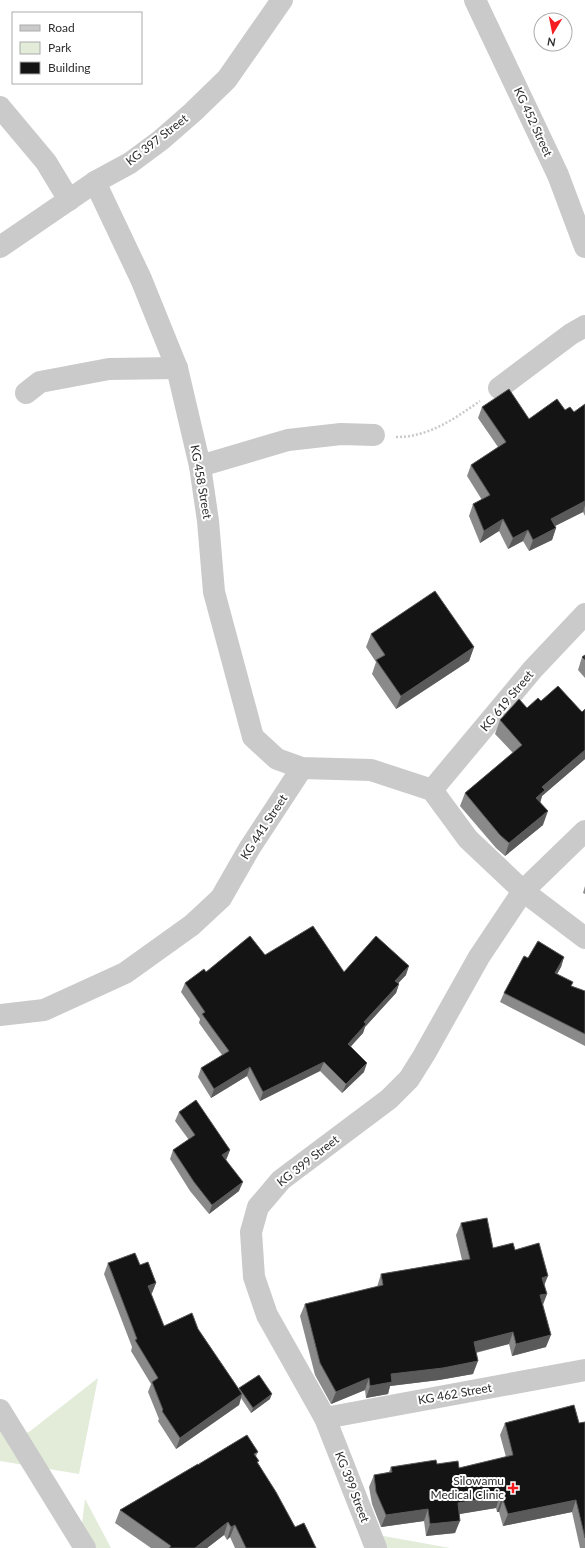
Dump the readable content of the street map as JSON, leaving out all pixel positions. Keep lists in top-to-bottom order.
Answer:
{
  "streets": {
    "street": [
      "KG 452 Street",
      "KG 397 Street",
      "KG 458 Street",
      "KG 619 Street",
      "KG 441 Street",
      "KG 399 Street",
      "KG 462 Street"
    ]
  },
  "crossings": [
    ["KG 397 Street", "KG 458 Street"],
    ["KG 458 Street", "KG 441 Street"],
    ["KG 399 Street", "KG 462 Street"]
  ],
  "places": {
    "health": ["Silowamu Medical Clinic"]
  },
  "legend": ["Road", "Park", "Building"],
  "north": "bottom"
}
